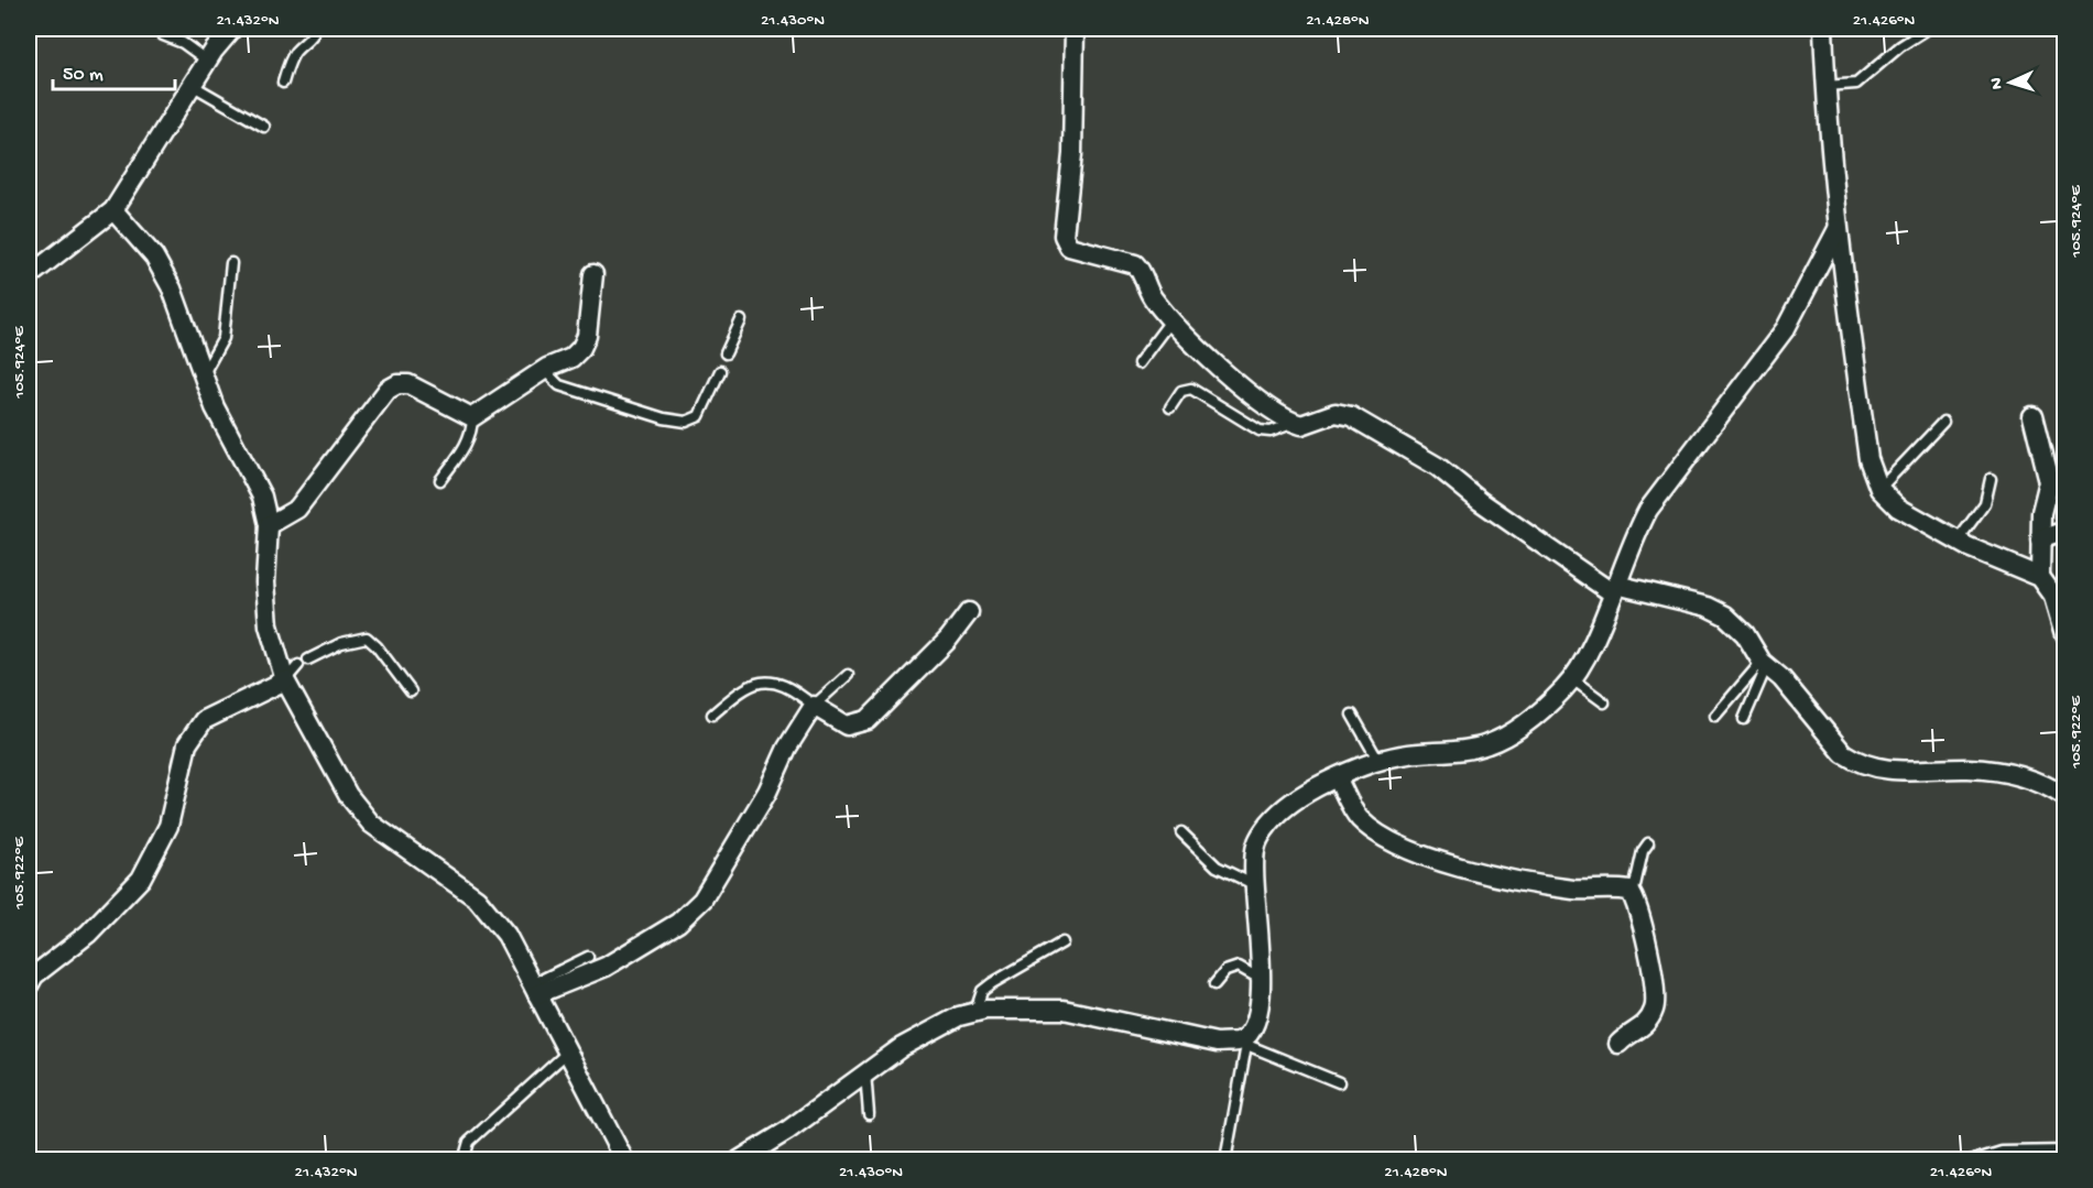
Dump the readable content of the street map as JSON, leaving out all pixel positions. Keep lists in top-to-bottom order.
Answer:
{
  "scale_bar": "50 m",
  "north": "left",
  "coordinates": [
    "21.432°N",
    "21.430°N",
    "21.428°N",
    "21.426°N",
    "105.924°E",
    "105.922°E"
  ]
}
